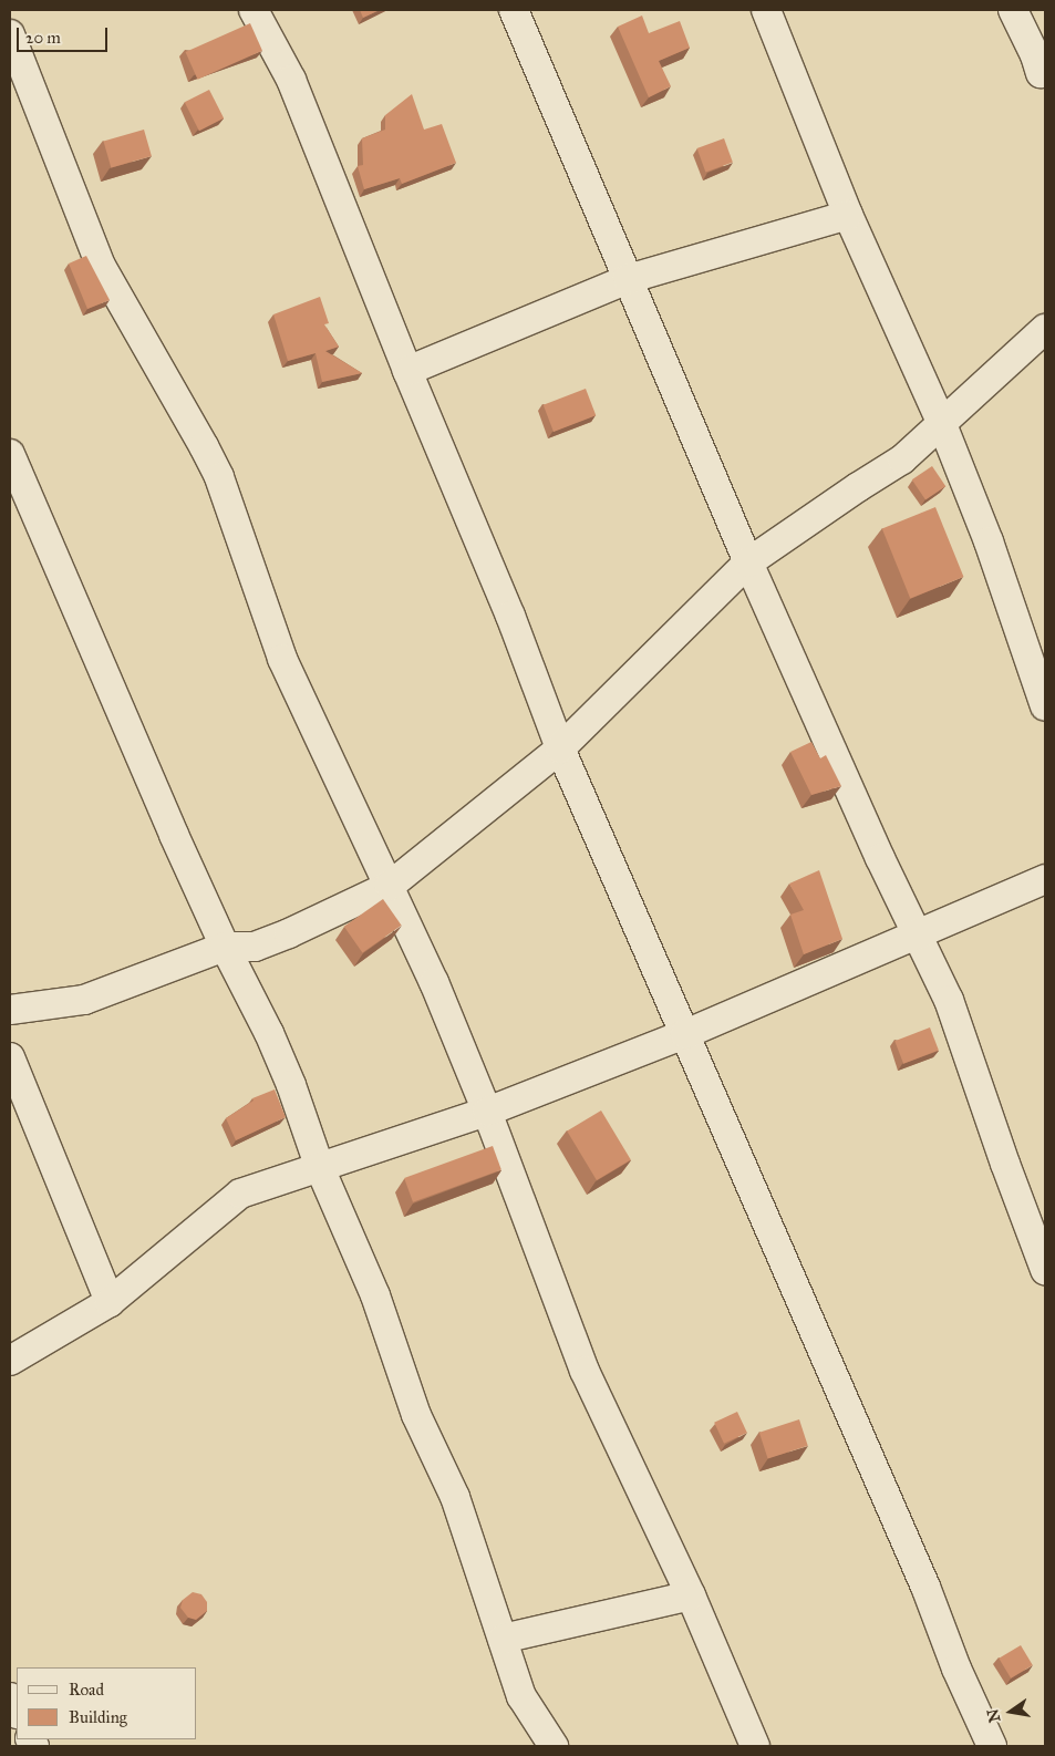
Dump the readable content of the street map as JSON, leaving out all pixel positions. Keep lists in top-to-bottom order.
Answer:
{
  "legend": ["Road", "Building"],
  "scale_bar": "20 m",
  "north": "left"
}
